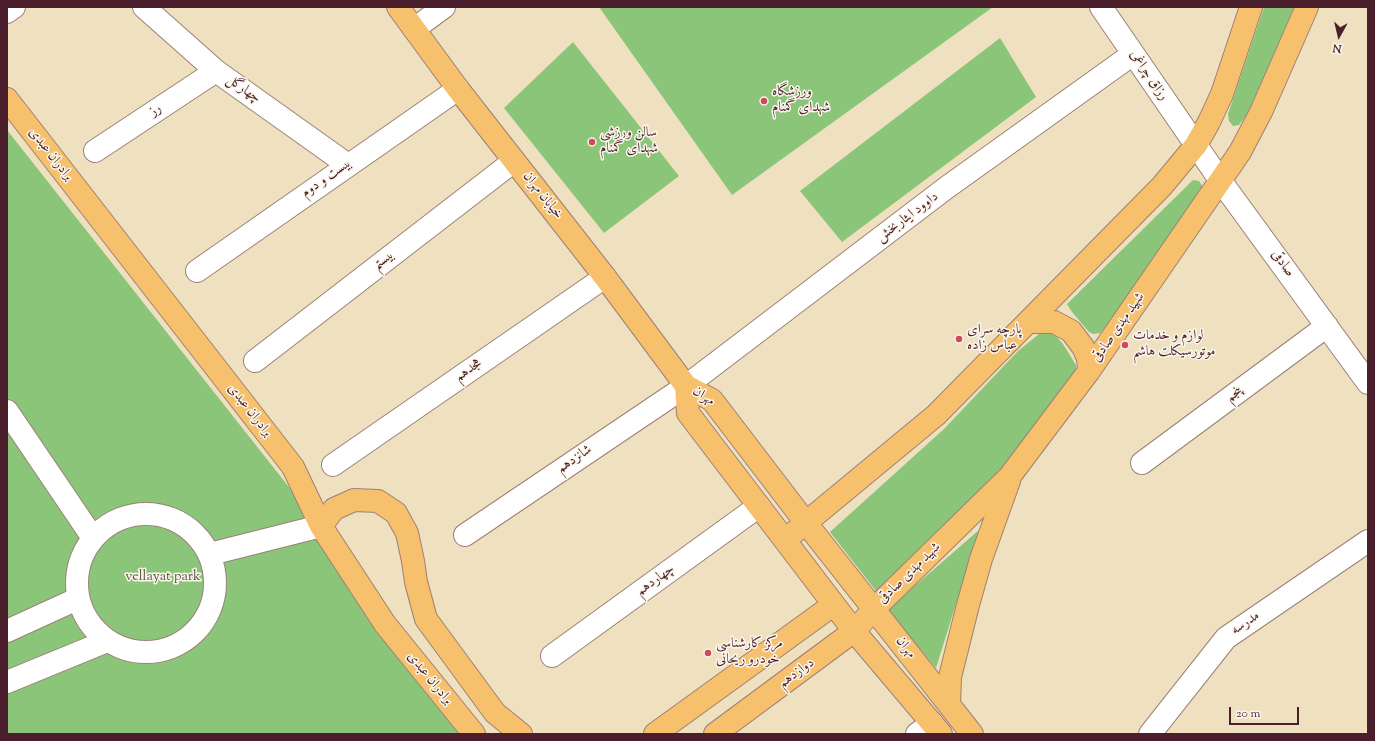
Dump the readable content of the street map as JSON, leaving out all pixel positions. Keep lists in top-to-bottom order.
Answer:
{
  "streets": {
    "main road": [
      "برادران عبدی",
      "خیابان مهران",
      "شهید مهدی صادقی",
      "مهران",
      "دوازدهم"
    ],
    "street": [
      "رزاق چراغی",
      "چهارگل",
      "رز",
      "بیست و دوم",
      "داوود ایثاربخش",
      "بیستم",
      "صادقی",
      "هجدهم",
      "پنجم",
      "شانزدهم",
      "چهاردهم",
      "مدرسه"
    ]
  },
  "crossings": [
    ["رزاق چراغی", "داوود ایثاربخش"],
    ["رزاق چراغی", "صادقی"],
    ["چهارگل", "رز"],
    ["چهارگل", "بیست و دوم"],
    ["بیست و دوم", "خیابان مهران"],
    ["خیابان مهران", "داوود ایثاربخش"],
    ["خیابان مهران", "بیستم"],
    ["خیابان مهران", "هجدهم"],
    ["خیابان مهران", "مهران"],
    ["خیابان مهران", "شانزدهم"],
    ["داوود ایثاربخش", "مهران"],
    ["داوود ایثاربخش", "شانزدهم"],
    ["صادقی", "شهید مهدی صادقی"],
    ["صادقی", "پنجم"],
    ["شهید مهدی صادقی", "مهران"],
    ["شهید مهدی صادقی", "دوازدهم"],
    ["مهران", "شانزدهم"],
    ["مهران", "چهاردهم"],
    ["مهران", "دوازدهم"]
  ],
  "parks": ["vellayat park"],
  "places": [
    "ورزشگاه شهدای گمنام",
    "سالن ورزشی شهدای گمنام",
    "پارچه سرای عباس زاده",
    "لوازم و خدمات موتورسیکلت هاشم",
    "مرکز کارشناسی خودرو ریحانی"
  ],
  "scale_bar": "20 m",
  "north": "bottom"
}
